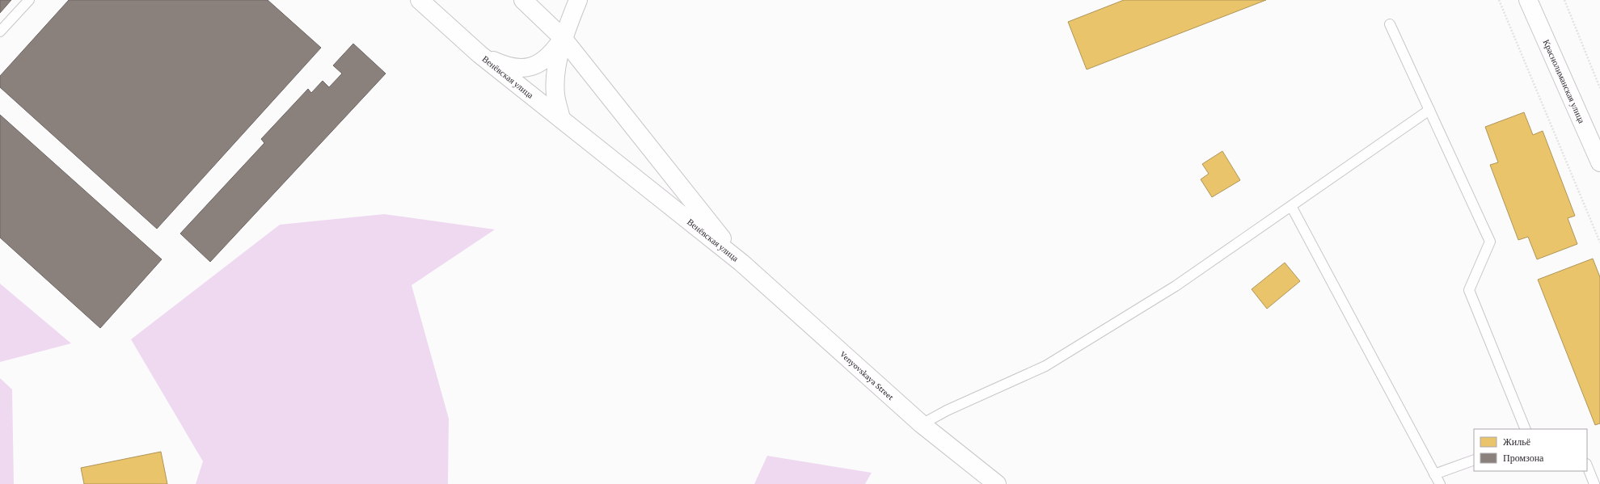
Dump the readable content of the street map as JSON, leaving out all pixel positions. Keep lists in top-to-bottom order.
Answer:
{
  "streets": {
    "street": ["Венёвская улица", "Краснолиманская улица", "Venyovskaya Street"]
  },
  "crossings": [
    ["Венёвская улица", "Venyovskaya Street"]
  ],
  "legend": ["Жильё", "Промзона"]
}
